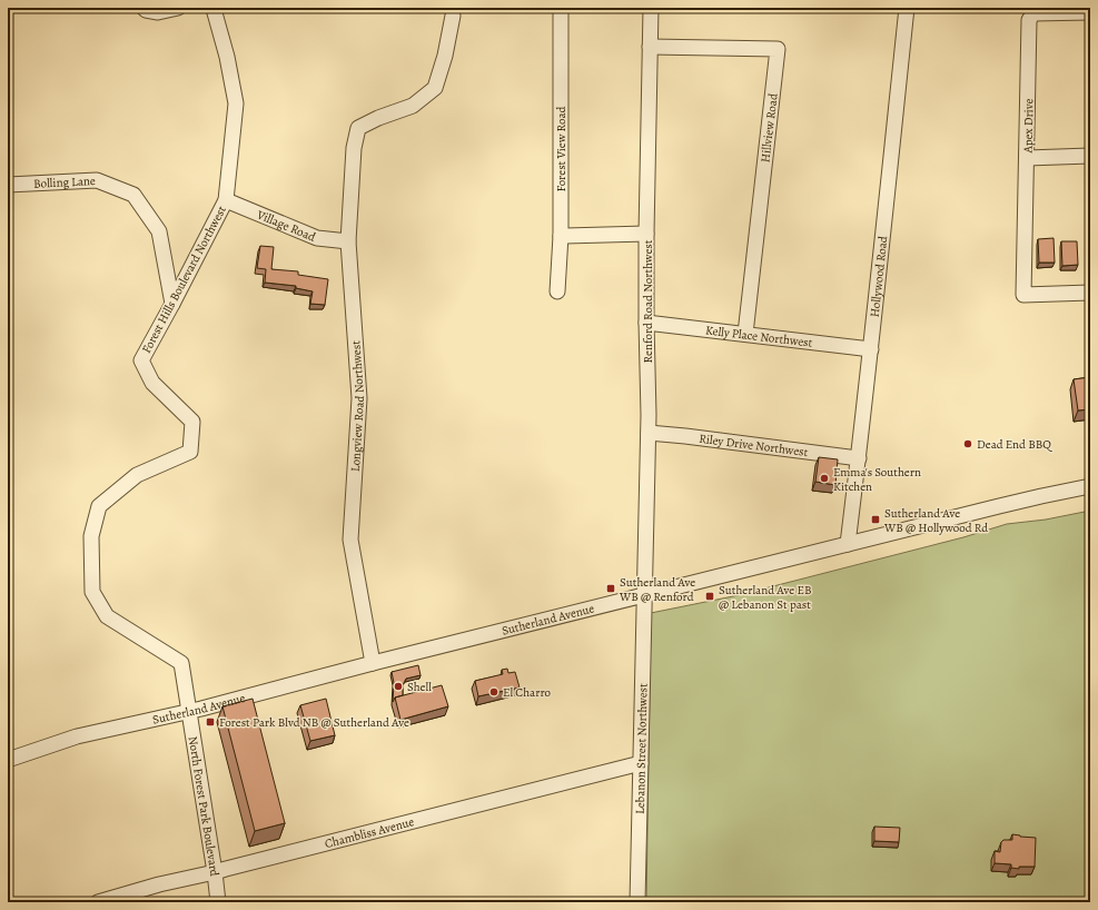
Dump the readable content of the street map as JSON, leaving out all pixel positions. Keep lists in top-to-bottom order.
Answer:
{
  "streets": {
    "street": [
      "Apex Drive",
      "Hillview Road",
      "Forest View Road",
      "Bolling Lane",
      "Village Road",
      "Hollywood Road",
      "Forest Hills Boulevard Northwest",
      "Renford Road Northwest",
      "Kelly Place Northwest",
      "Longview Road Northwest",
      "Riley Drive Northwest",
      "Sutherland Avenue",
      "Lebanon Street Northwest",
      "North Forest Park Boulevard",
      "Chambliss Avenue"
    ]
  },
  "crossings": [
    ["Hillview Road", "Renford Road Northwest"],
    ["Hillview Road", "Kelly Place Northwest"],
    ["Bolling Lane", "Forest Hills Boulevard Northwest"],
    ["Village Road", "Forest Hills Boulevard Northwest"],
    ["Village Road", "Longview Road Northwest"],
    ["Hollywood Road", "Kelly Place Northwest"],
    ["Hollywood Road", "Riley Drive Northwest"],
    ["Hollywood Road", "Sutherland Avenue"],
    ["Forest Hills Boulevard Northwest", "Sutherland Avenue"],
    ["Forest Hills Boulevard Northwest", "North Forest Park Boulevard"],
    ["Renford Road Northwest", "Kelly Place Northwest"],
    ["Renford Road Northwest", "Riley Drive Northwest"],
    ["Renford Road Northwest", "Sutherland Avenue"],
    ["Renford Road Northwest", "Lebanon Street Northwest"],
    ["Longview Road Northwest", "Sutherland Avenue"],
    ["Sutherland Avenue", "Lebanon Street Northwest"],
    ["Sutherland Avenue", "North Forest Park Boulevard"],
    ["Lebanon Street Northwest", "Chambliss Avenue"],
    ["North Forest Park Boulevard", "Chambliss Avenue"]
  ],
  "places": {
    "other": [
      "Dead End BBQ",
      "Emma's Southern Kitchen",
      "Shell",
      "El Charro"
    ],
    "transit": [
      "Sutherland Ave WB @ Hollywood Rd",
      "Sutherland Ave WB @ Renford",
      "Sutherland Ave EB @ Lebanon St past",
      "Forest Park Blvd NB @ Sutherland Ave"
    ]
  }
}
